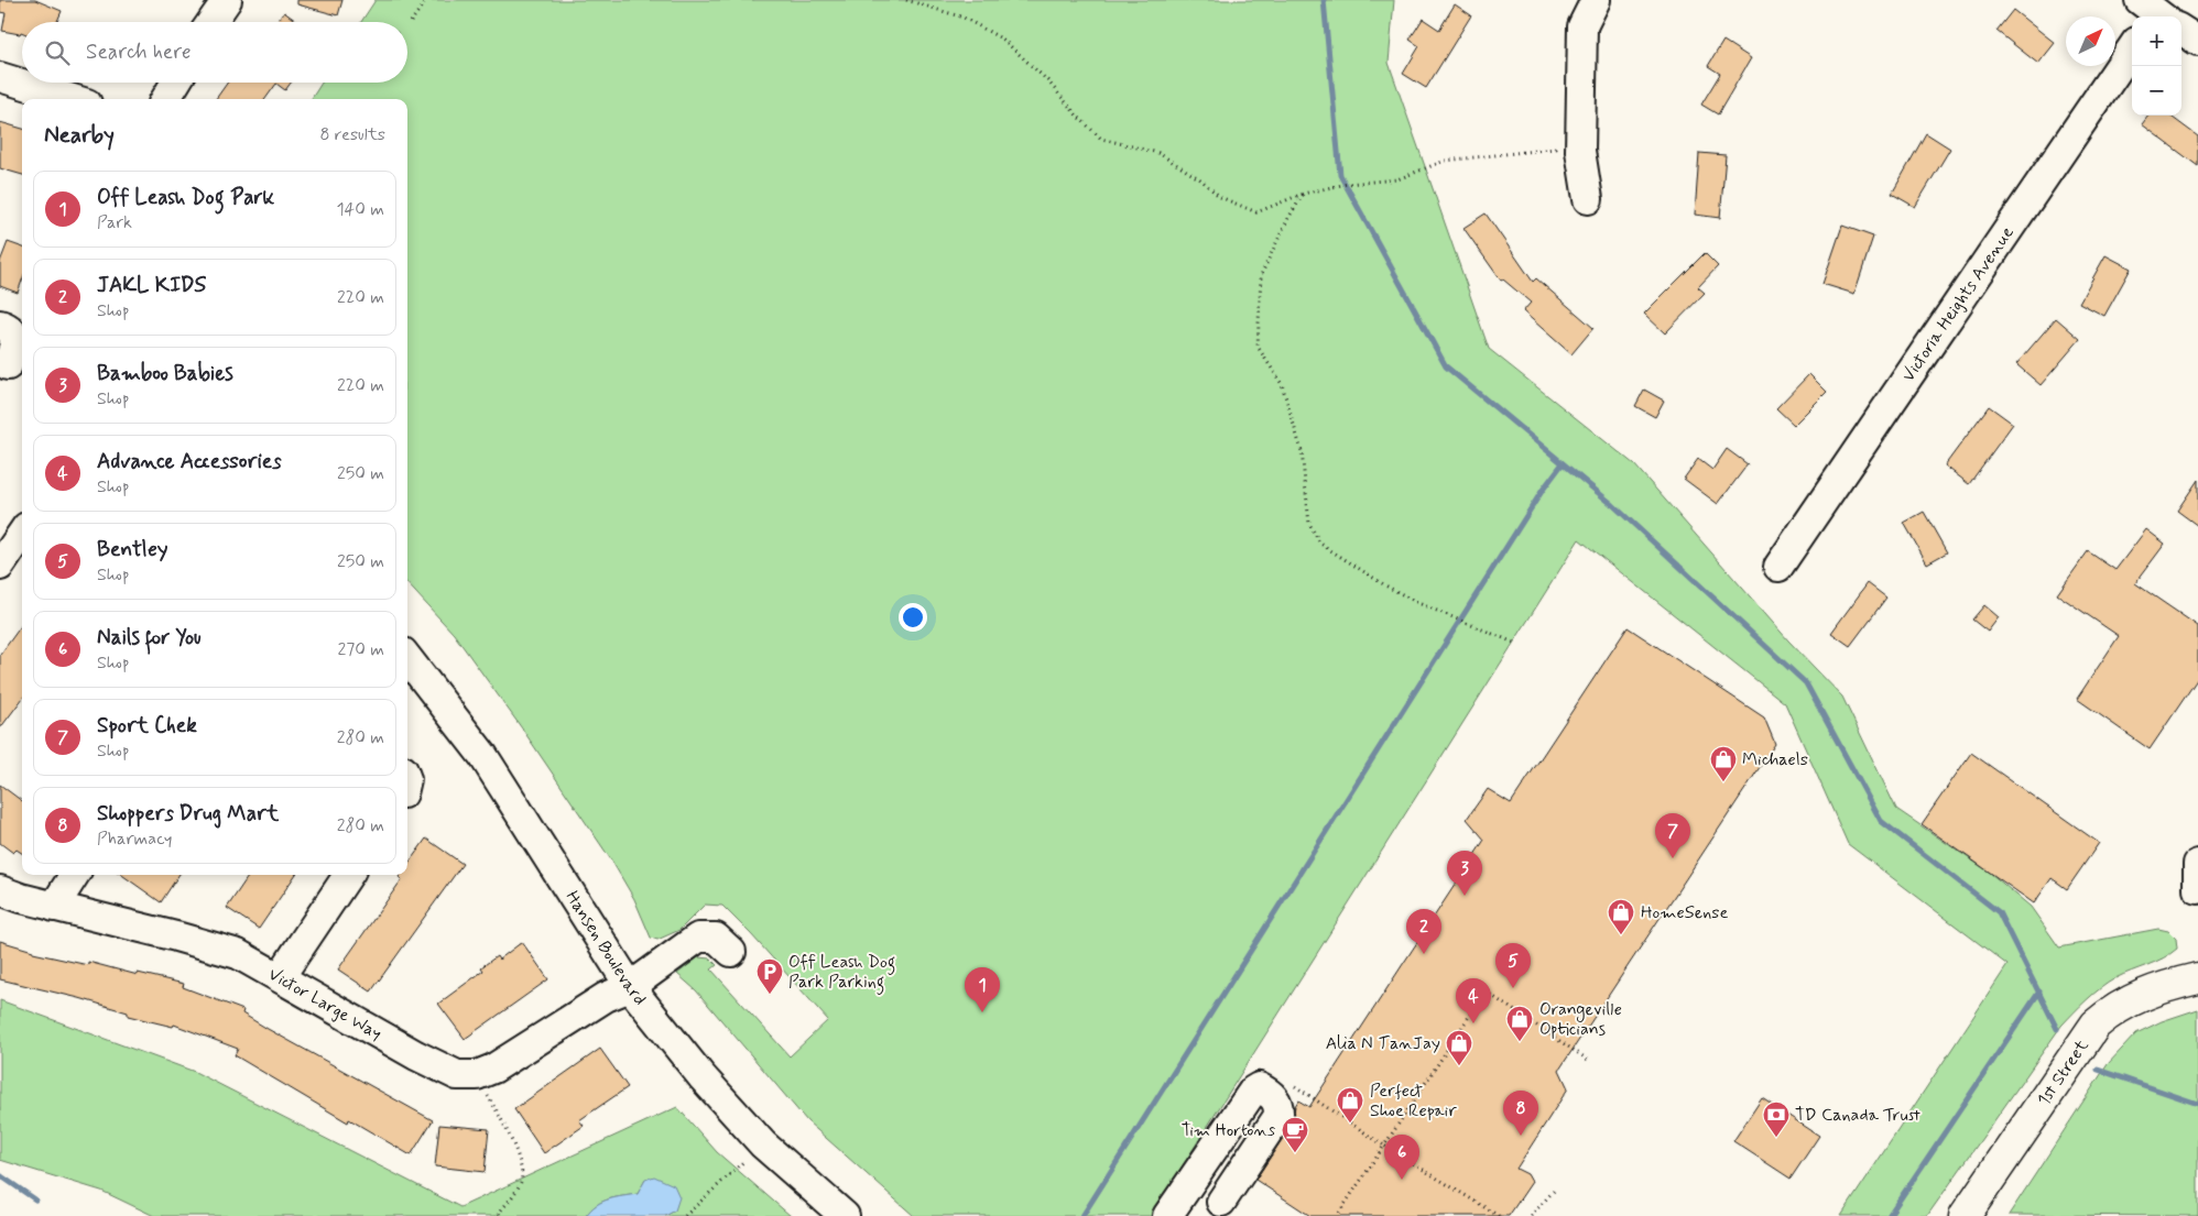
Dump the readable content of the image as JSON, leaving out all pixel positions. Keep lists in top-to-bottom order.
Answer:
{
  "streets": {
    "main road": ["1st Street"],
    "street": ["Victoria Heights Avenue", "Hansen Boulevard", "Victor Large Way"]
  },
  "places": {
    "shop": [
      "Michaels",
      "HomeSense",
      "Orangeville Opticians",
      "Alia N TanJay",
      "Perfect Shoe Repair"
    ],
    "parking": ["Off Leash Dog Park Parking"],
    "bank": ["TD Canada Trust"],
    "cafe": ["Tim Hortons"]
  },
  "north": "top right",
  "page": {
    "map_buttons": ["+", "−"],
    "search": "Search here",
    "heading": ["Nearby", "8 results"],
    "list": [
      {
        "mark": "1",
        "name": "Off Leash Dog Park",
        "note": "Park",
        "value": "140 m"
      },
      {
        "mark": "2",
        "name": "JAKL KIDS",
        "note": "Shop",
        "value": "220 m"
      },
      {
        "mark": "3",
        "name": "Bamboo Babies",
        "note": "Shop",
        "value": "220 m"
      },
      {
        "mark": "4",
        "name": "Advance Accessories",
        "note": "Shop",
        "value": "250 m"
      },
      {
        "mark": "5",
        "name": "Bentley",
        "note": "Shop",
        "value": "250 m"
      },
      {
        "mark": "6",
        "name": "Nails for You",
        "note": "Shop",
        "value": "270 m"
      },
      {
        "mark": "7",
        "name": "Sport Chek",
        "note": "Shop",
        "value": "280 m"
      },
      {
        "mark": "8",
        "name": "Shoppers Drug Mart",
        "note": "Pharmacy",
        "value": "280 m"
      }
    ],
    "pins": [
      "7",
      "3",
      "2",
      "5",
      "1",
      "4",
      "8",
      "6"
    ]
  }
}
